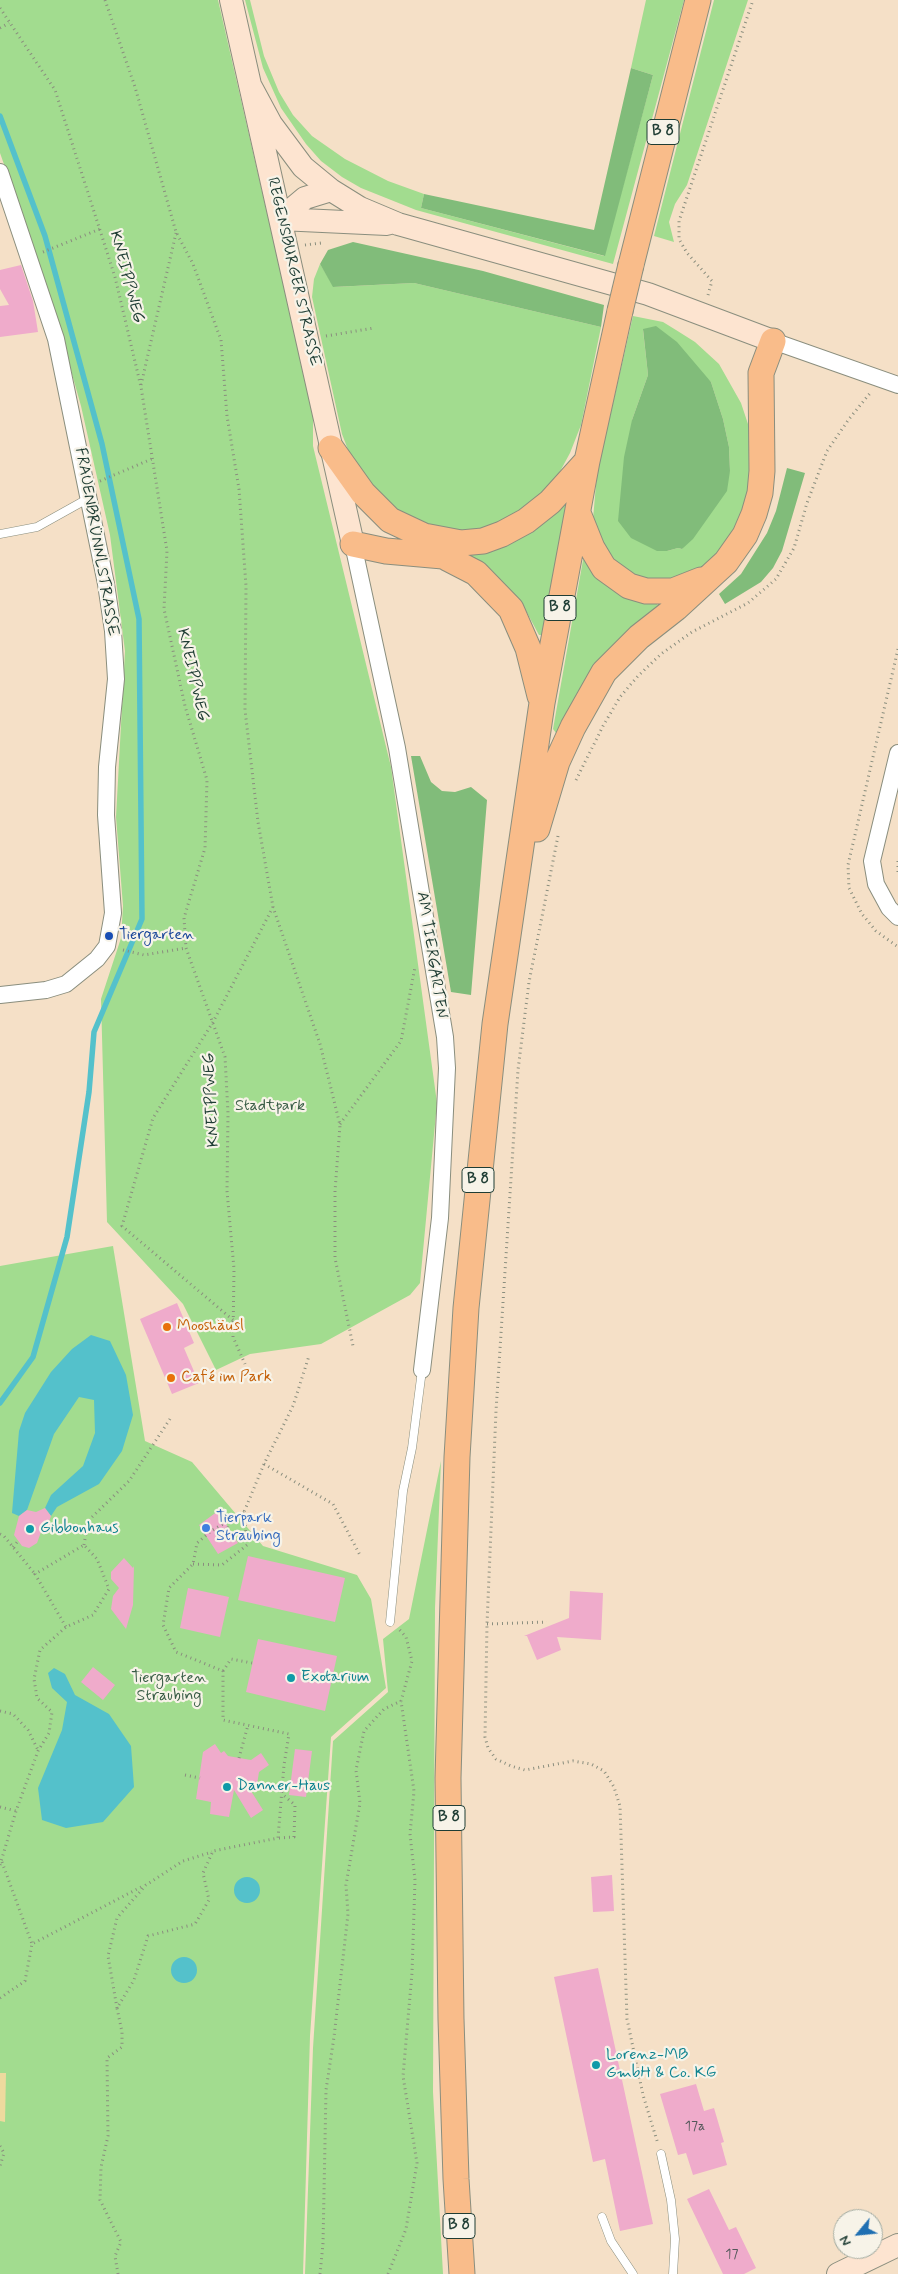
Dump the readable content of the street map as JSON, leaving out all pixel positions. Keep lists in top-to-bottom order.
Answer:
{
  "streets": {
    "main road": ["B 8"],
    "street": ["REGENSBURGER STRASSE", "FRAUENBRÜNNLSTRASSE", "AM TIERGARTEN"],
    "path": ["KNEIPPWEG"]
  },
  "crossings": [
    ["REGENSBURGER STRASSE", "AM TIERGARTEN"]
  ],
  "parks": ["Stadtpark", "Tiergarten Straubing"],
  "places": [
    "Tiergarten",
    "Mooshäusl",
    "Café im Park",
    "Tierpark Straubing",
    "Gibbonhaus",
    "Exotarium",
    "Danner-Haus",
    "Lorenz-MB GmbH & Co. KG"
  ],
  "house_numbers": ["17a", "17"],
  "north": "bottom left"
}
